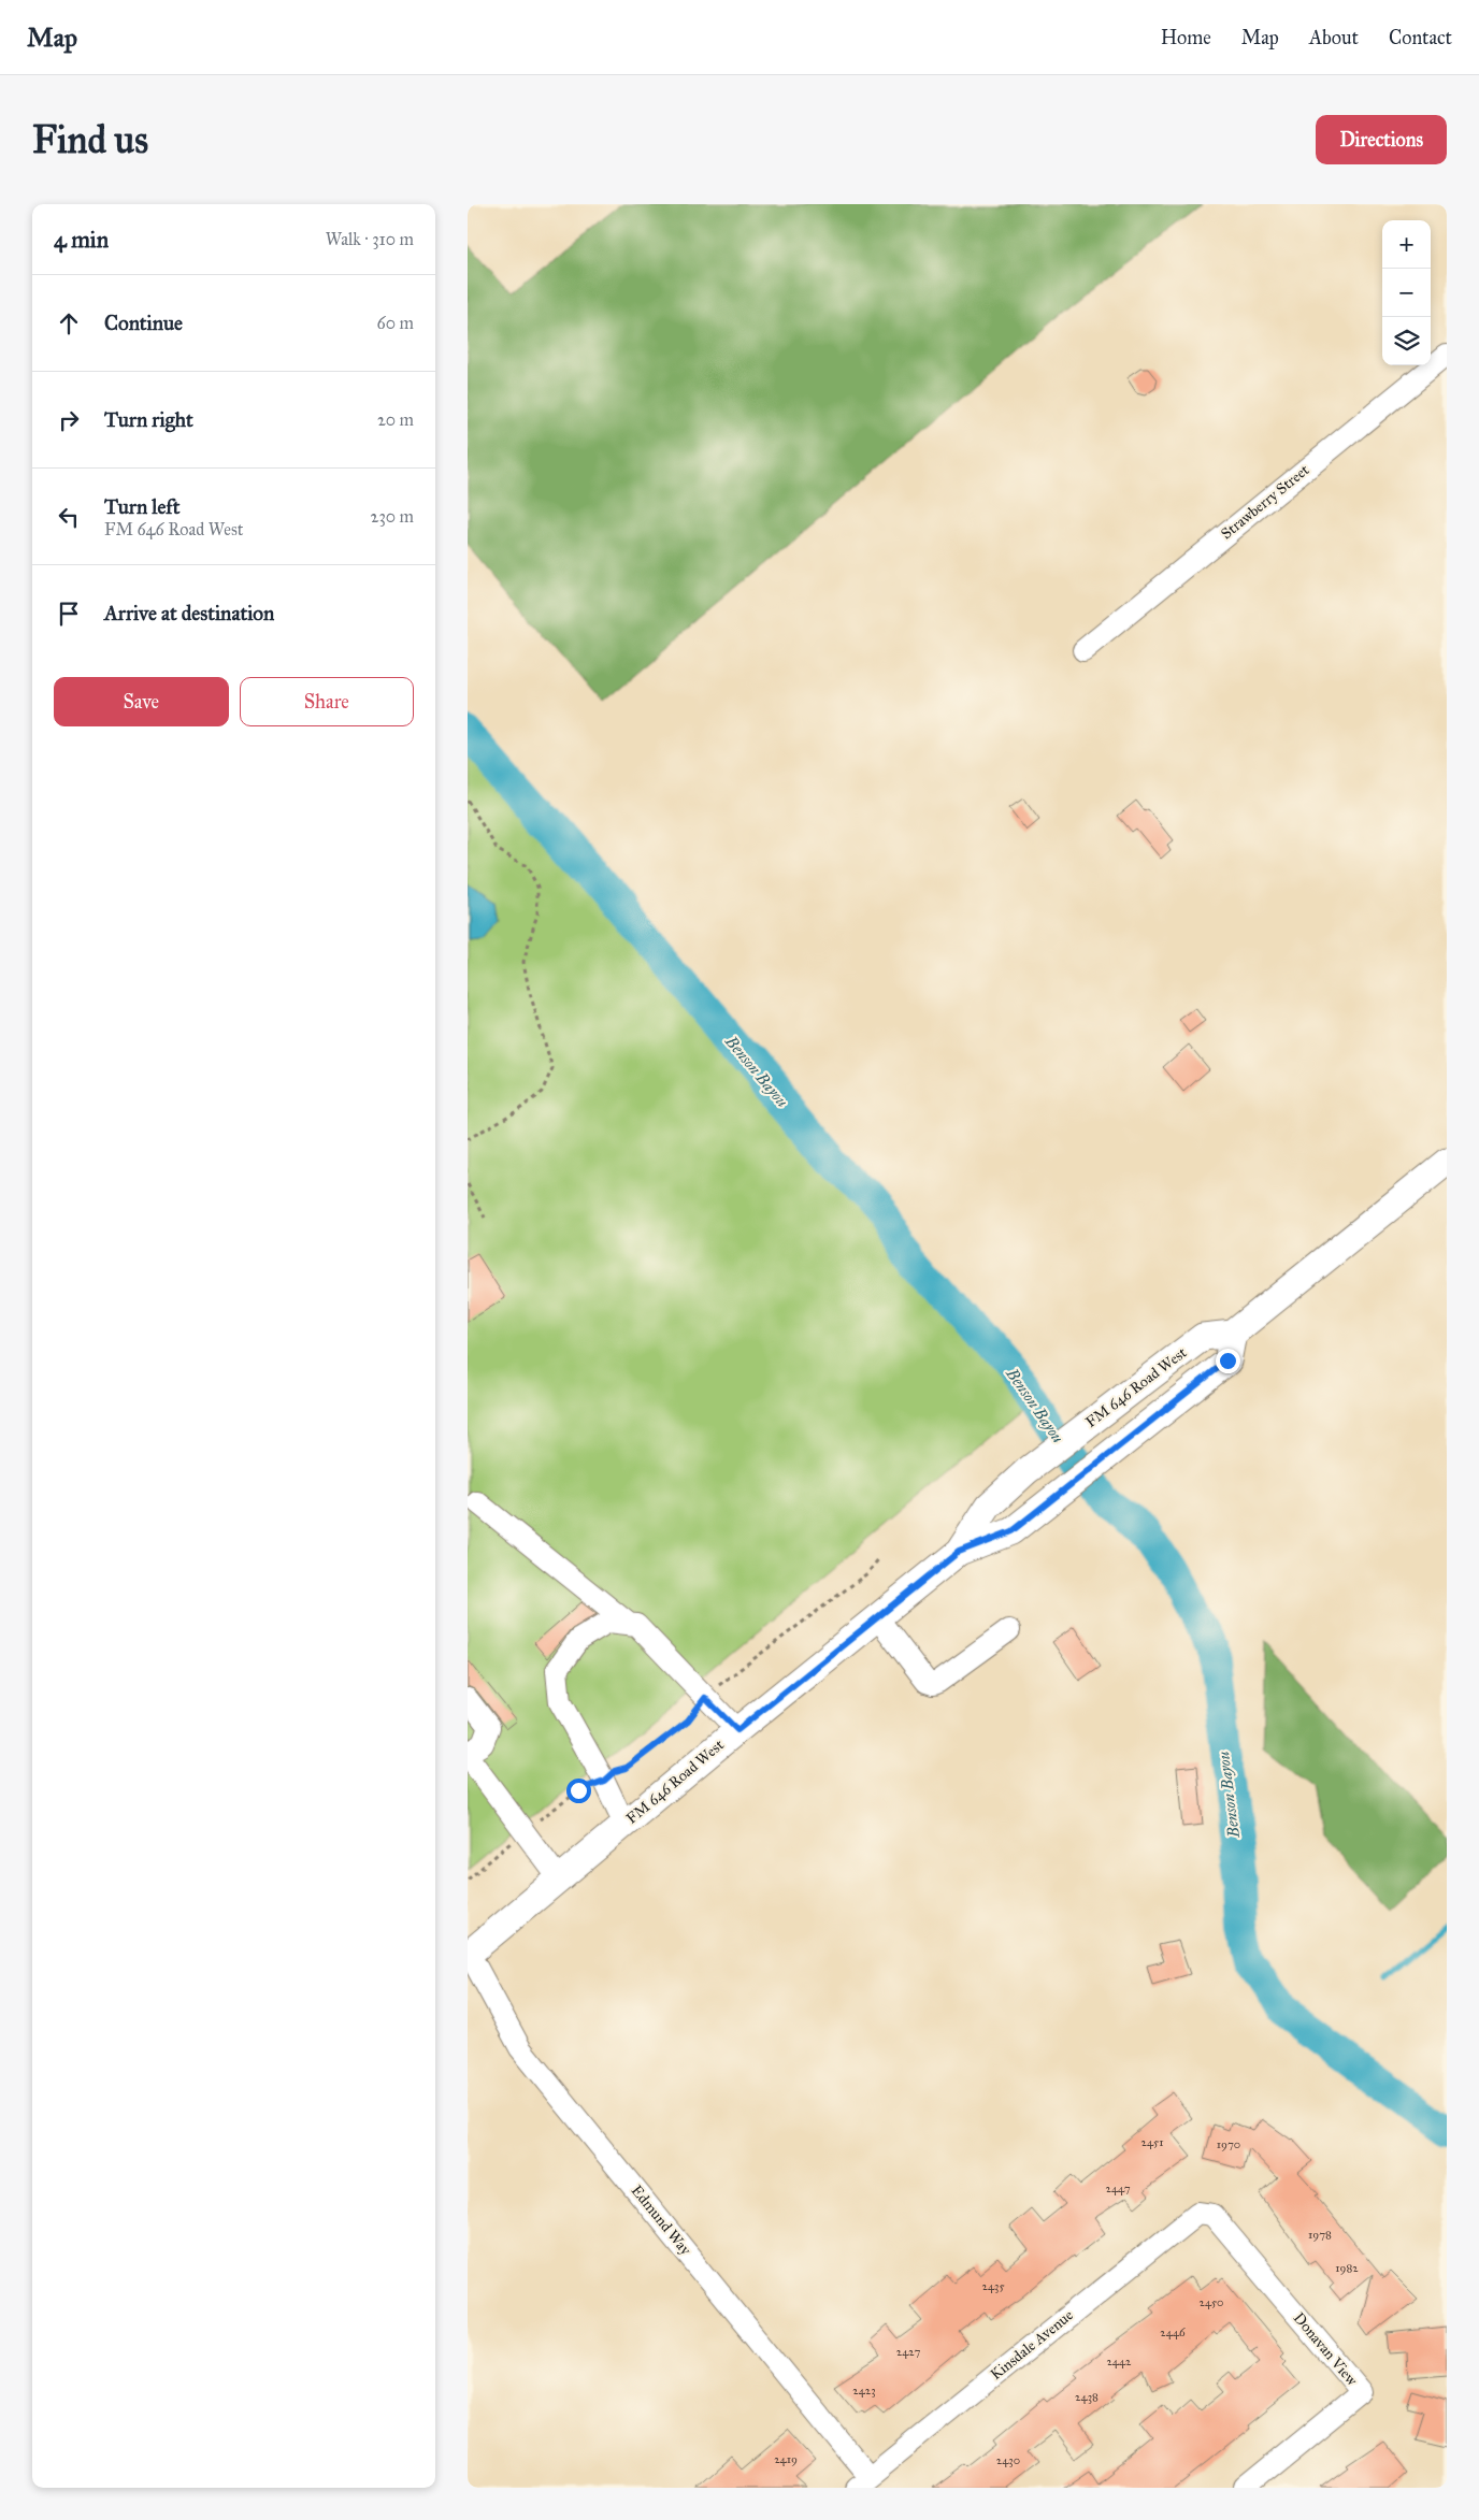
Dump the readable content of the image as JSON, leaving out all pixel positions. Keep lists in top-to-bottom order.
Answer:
{
  "streets": {
    "main road": ["FM 646 Road West"],
    "street": [
      "Strawberry Street",
      "Edmund Way",
      "Kinsdale Avenue",
      "Donavan View"
    ]
  },
  "crossings": [
    ["FM 646 Road West", "Edmund Way"],
    ["Edmund Way", "Kinsdale Avenue"],
    ["Kinsdale Avenue", "Donavan View"]
  ],
  "water": ["Benson Bayou"],
  "house_numbers": [
    "2451",
    "1970",
    "2447",
    "1978",
    "1982",
    "2435",
    "2450",
    "2446",
    "2427",
    "2442",
    "2423",
    "2438",
    "2419",
    "2430"
  ],
  "page": {
    "header": "Map",
    "nav": [
      "Home",
      "Map",
      "About",
      "Contact"
    ],
    "buttons": [
      "Directions",
      ["Save", "Share"]
    ],
    "title": "Find us",
    "heading": ["4 min", "Walk · 310 m"],
    "map_buttons": ["+", "−"],
    "list": [
      ["Continue", "60 m"],
      ["Turn right", "20 m"],
      ["Turn left", "FM 646 Road West", "230 m"],
      "Arrive at destination"
    ]
  }
}
